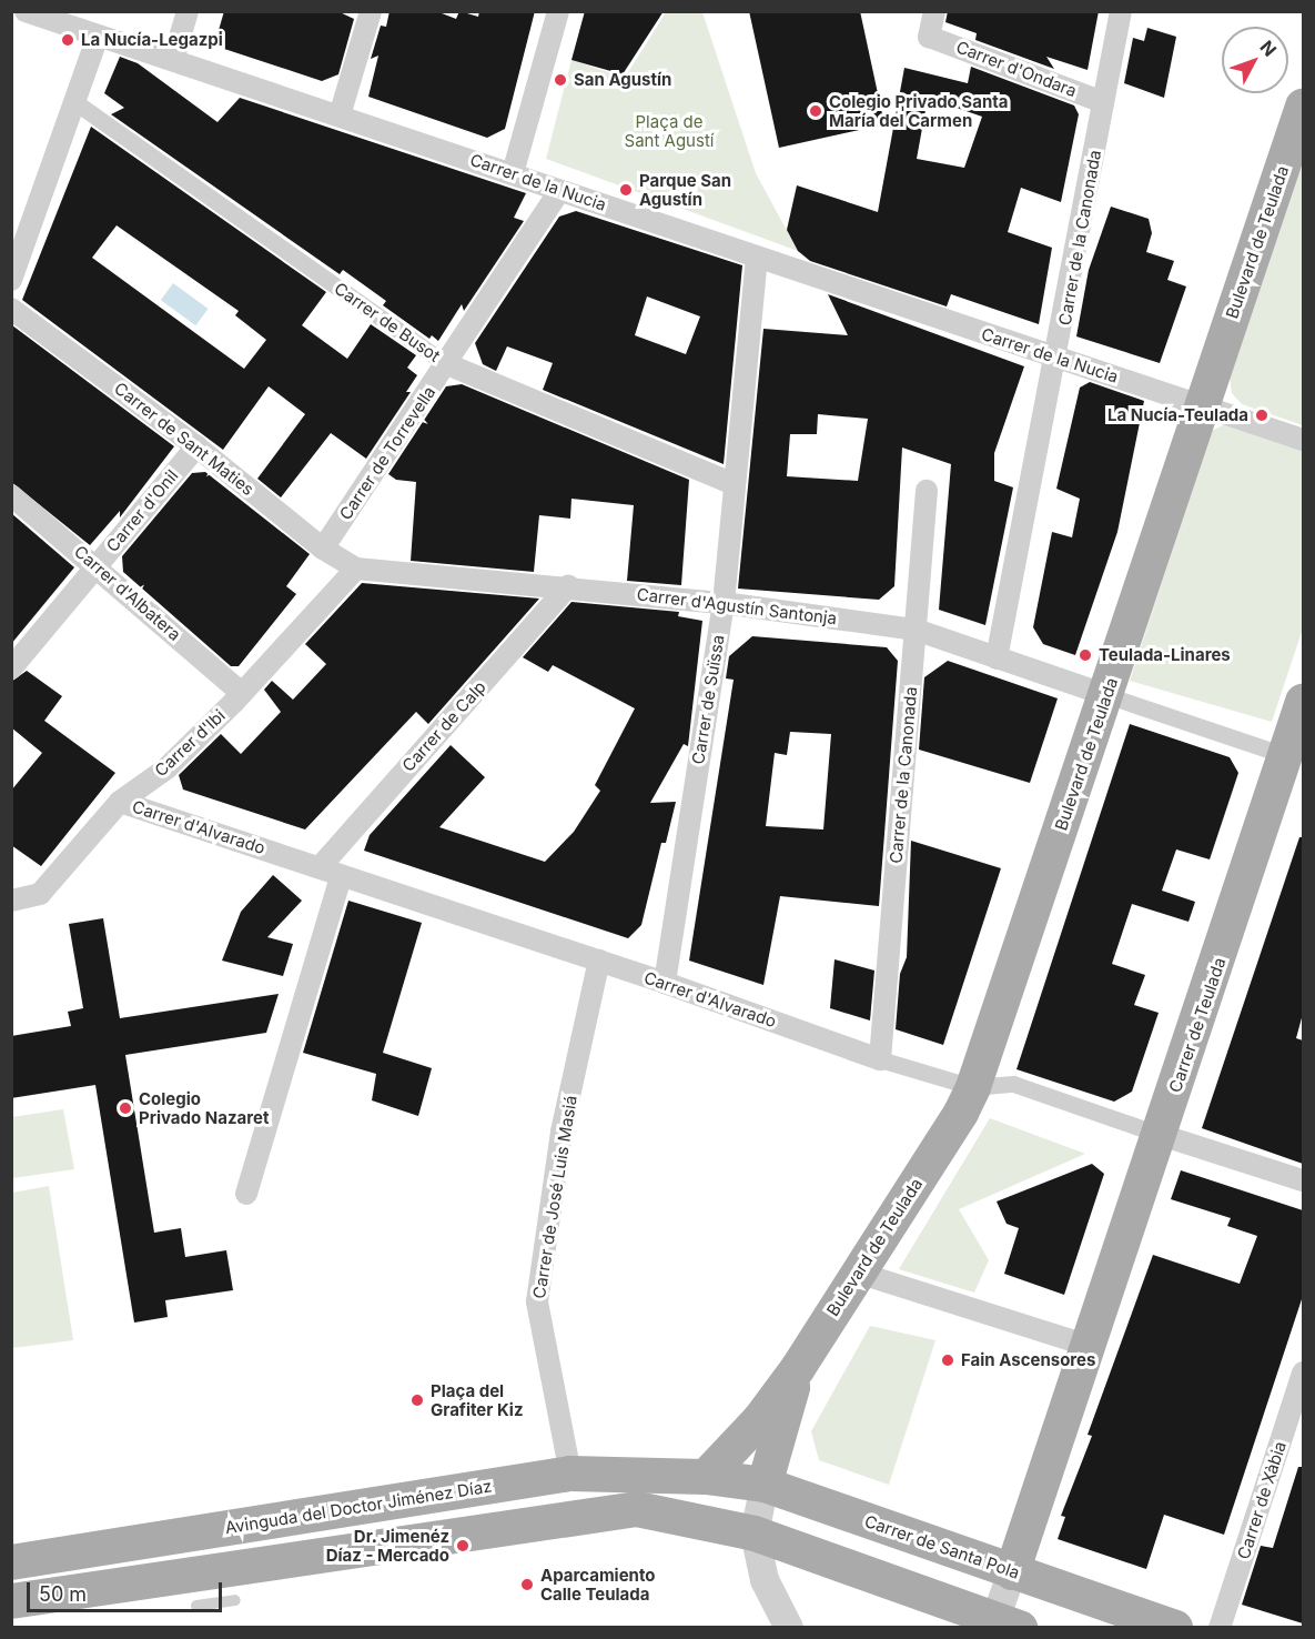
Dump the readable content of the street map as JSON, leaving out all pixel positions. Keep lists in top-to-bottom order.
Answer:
{
  "streets": {
    "main road": [
      "Bulevard de Teulada",
      "Carrer de Teulada",
      "Avinguda del Doctor Jiménez Díaz",
      "Carrer de Santa Pola"
    ],
    "street": [
      "Carrer d'Ondara",
      "Carrer de la Nucia",
      "Carrer de la Canonada",
      "Carrer de Busot",
      "Carrer de Sant Maties",
      "Carrer de Torrevella",
      "Carrer d'Onil",
      "Carrer d'Albatera",
      "Carrer d'Agustín Santonja",
      "Carrer de Suïssa",
      "Carrer de Calp",
      "Carrer d'Ibi",
      "Carrer d'Alvarado",
      "Carrer de José Luis Masiá",
      "Carrer de Xàbia"
    ]
  },
  "crossings": [
    ["Carrer d'Ondara", "Carrer de la Canonada"],
    ["Carrer de la Nucia", "Carrer de la Canonada"],
    ["Carrer de la Nucia", "Bulevard de Teulada"],
    ["Carrer de la Nucia", "Carrer de Torrevella"],
    ["Carrer de la Nucia", "Carrer de Suïssa"],
    ["Carrer de la Canonada", "Carrer d'Agustín Santonja"],
    ["Carrer de la Canonada", "Carrer d'Alvarado"],
    ["Bulevard de Teulada", "Carrer d'Agustín Santonja"],
    ["Bulevard de Teulada", "Carrer d'Alvarado"],
    ["Bulevard de Teulada", "Avinguda del Doctor Jiménez Díaz"],
    ["Bulevard de Teulada", "Carrer de Santa Pola"],
    ["Carrer de Busot", "Carrer de Torrevella"],
    ["Carrer de Busot", "Carrer de Suïssa"],
    ["Carrer de Sant Maties", "Carrer de Torrevella"],
    ["Carrer de Sant Maties", "Carrer d'Onil"],
    ["Carrer de Sant Maties", "Carrer d'Agustín Santonja"],
    ["Carrer de Sant Maties", "Carrer d'Ibi"],
    ["Carrer d'Onil", "Carrer d'Albatera"],
    ["Carrer d'Albatera", "Carrer d'Ibi"],
    ["Carrer d'Agustín Santonja", "Carrer de Suïssa"],
    ["Carrer d'Agustín Santonja", "Carrer de Calp"],
    ["Carrer d'Agustín Santonja", "Carrer d'Ibi"],
    ["Carrer de Suïssa", "Carrer d'Alvarado"],
    ["Carrer de Calp", "Carrer d'Alvarado"],
    ["Carrer d'Ibi", "Carrer d'Alvarado"],
    ["Carrer d'Alvarado", "Carrer de Teulada"],
    ["Carrer d'Alvarado", "Carrer de José Luis Masiá"],
    ["Carrer de Teulada", "Carrer de Santa Pola"],
    ["Carrer de José Luis Masiá", "Avinguda del Doctor Jiménez Díaz"],
    ["Avinguda del Doctor Jiménez Díaz", "Carrer de Santa Pola"]
  ],
  "parks": ["Plaça de Sant Agustí"],
  "places": [
    "La Nucía-Legazpi",
    "San Agustín",
    "Colegio Privado Santa María del Carmen",
    "Parque San Agustín",
    "La Nucía-Teulada",
    "Teulada-Linares",
    "Colegio Privado Nazaret",
    "Fain Ascensores",
    "Plaça del Grafiter Kiz",
    "Dr. Jimenéz Díaz - Mercado",
    "Aparcamiento Calle Teulada"
  ],
  "scale_bar": "50 m",
  "north": "top right"
}
